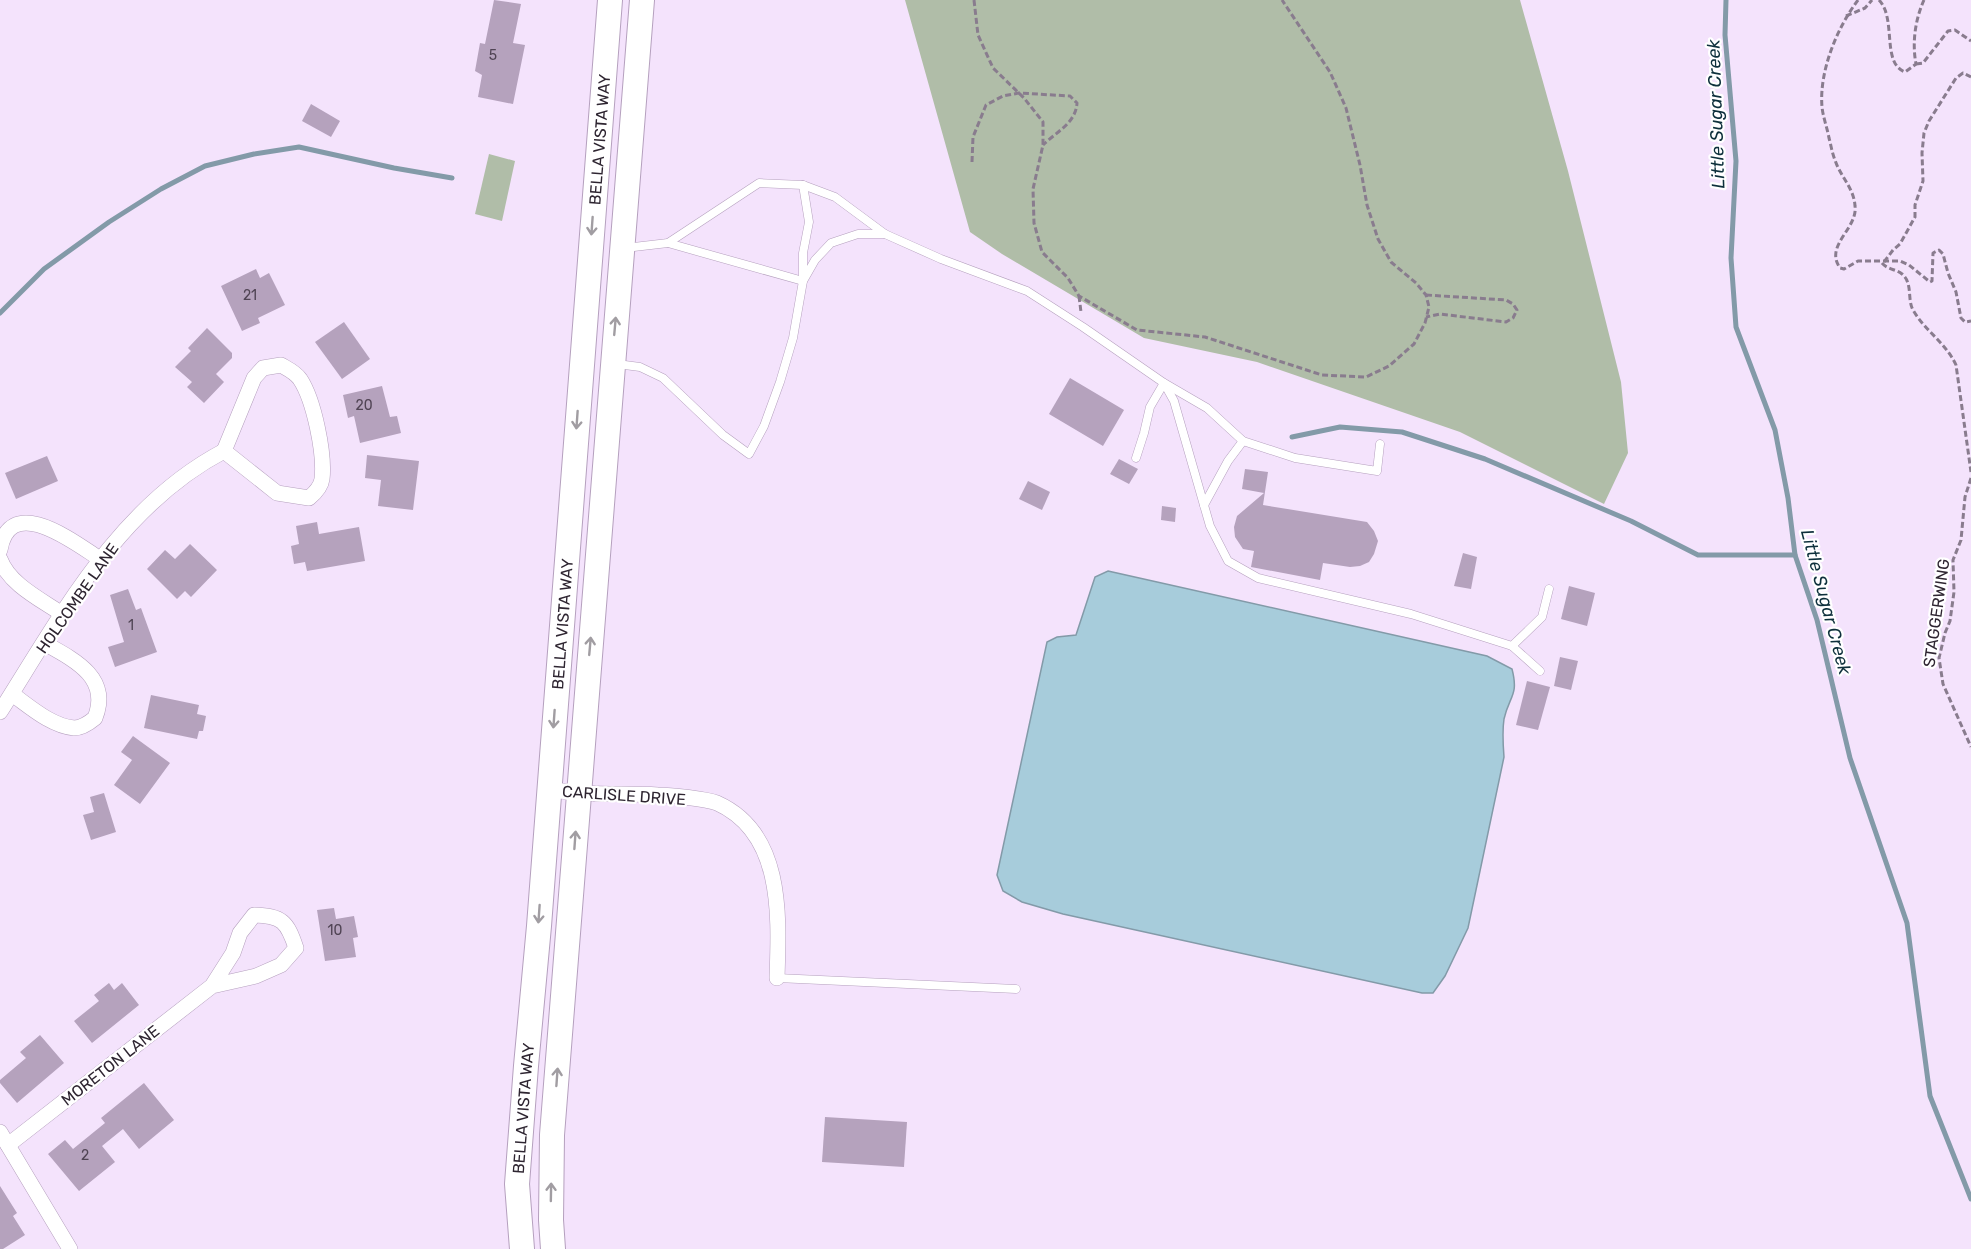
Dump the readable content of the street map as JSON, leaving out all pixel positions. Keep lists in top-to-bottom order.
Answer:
{
  "streets": {
    "main road": ["BELLA VISTA WAY"],
    "street": ["HOLCOMBE LANE", "CARLISLE DRIVE", "MORETON LANE"],
    "path": ["STAGGERWING"]
  },
  "crossings": [
    ["BELLA VISTA WAY", "CARLISLE DRIVE"]
  ],
  "water": ["Little Sugar Creek"],
  "house_numbers": [
    "5",
    "21",
    "20",
    "1",
    "10",
    "2"
  ]
}
